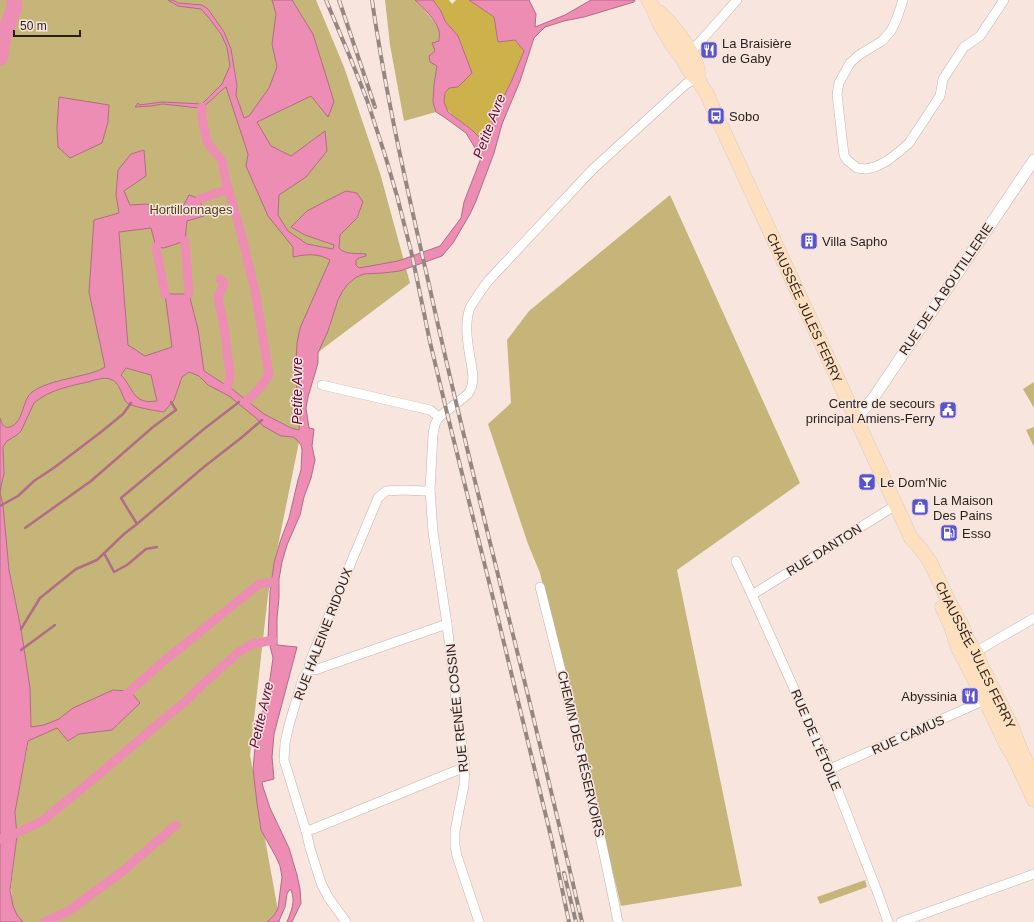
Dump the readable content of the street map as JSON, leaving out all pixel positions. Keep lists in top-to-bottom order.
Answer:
{
  "streets": {
    "main road": ["CHAUSSÉE JULES FERRY"],
    "street": [
      "RUE DE LA BOUTILLERIE",
      "RUE DANTON",
      "RUE HALEINE RIDOUX",
      "RUE RENÉE COSSIN",
      "RUE CAMUS",
      "RUE DE L'ÉTOILE",
      "CHEMIN DES RÉSERVOIRS"
    ]
  },
  "crossings": [
    ["RUE DE LA BOUTILLERIE", "CHAUSSÉE JULES FERRY"],
    ["CHAUSSÉE JULES FERRY", "RUE DANTON"],
    ["CHAUSSÉE JULES FERRY", "RUE CAMUS"],
    ["RUE DANTON", "RUE DE L'ÉTOILE"],
    ["RUE HALEINE RIDOUX", "RUE RENÉE COSSIN"],
    ["RUE CAMUS", "RUE DE L'ÉTOILE"]
  ],
  "water": ["Petite Avre"],
  "parks": ["Hortillonnages"],
  "places": {
    "restaurant": ["La Braisière de Gaby", "Abyssinia"],
    "bus stop": ["Sobo"],
    "building": ["Villa Sapho"],
    "public building": ["Centre de secours principal Amiens-Ferry"],
    "bar": ["Le Dom'Nic"],
    "shop": ["La Maison Des Pains"],
    "fuel station": ["Esso"]
  },
  "scale_bar": "50 m"
}
